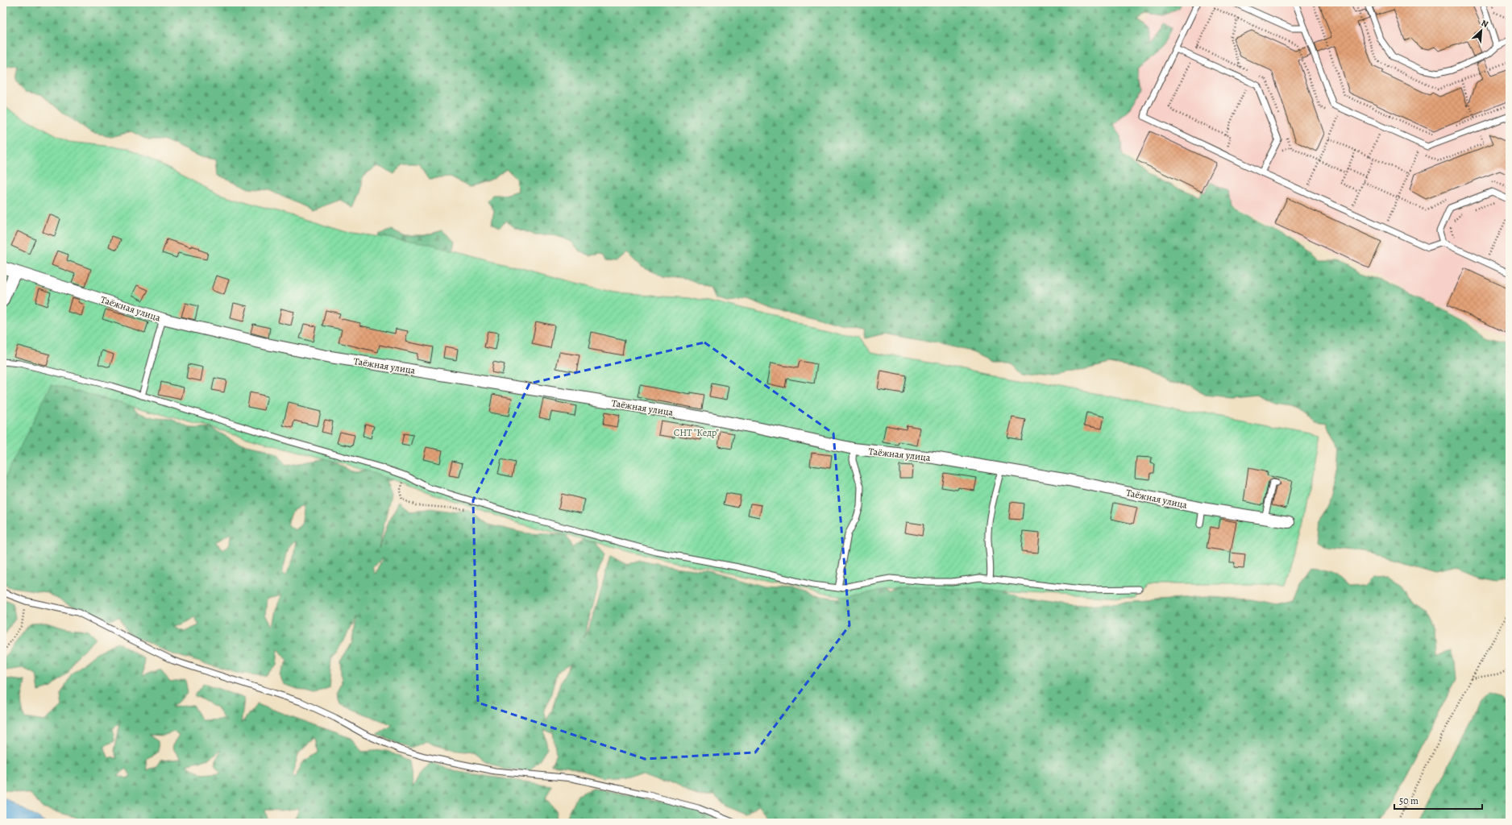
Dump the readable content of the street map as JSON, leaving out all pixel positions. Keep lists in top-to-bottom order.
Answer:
{
  "streets": {
    "street": ["Таёжная улица"]
  },
  "parks": ["СНТ \"Кедр\""],
  "scale_bar": "50 m",
  "north": "top right"
}
